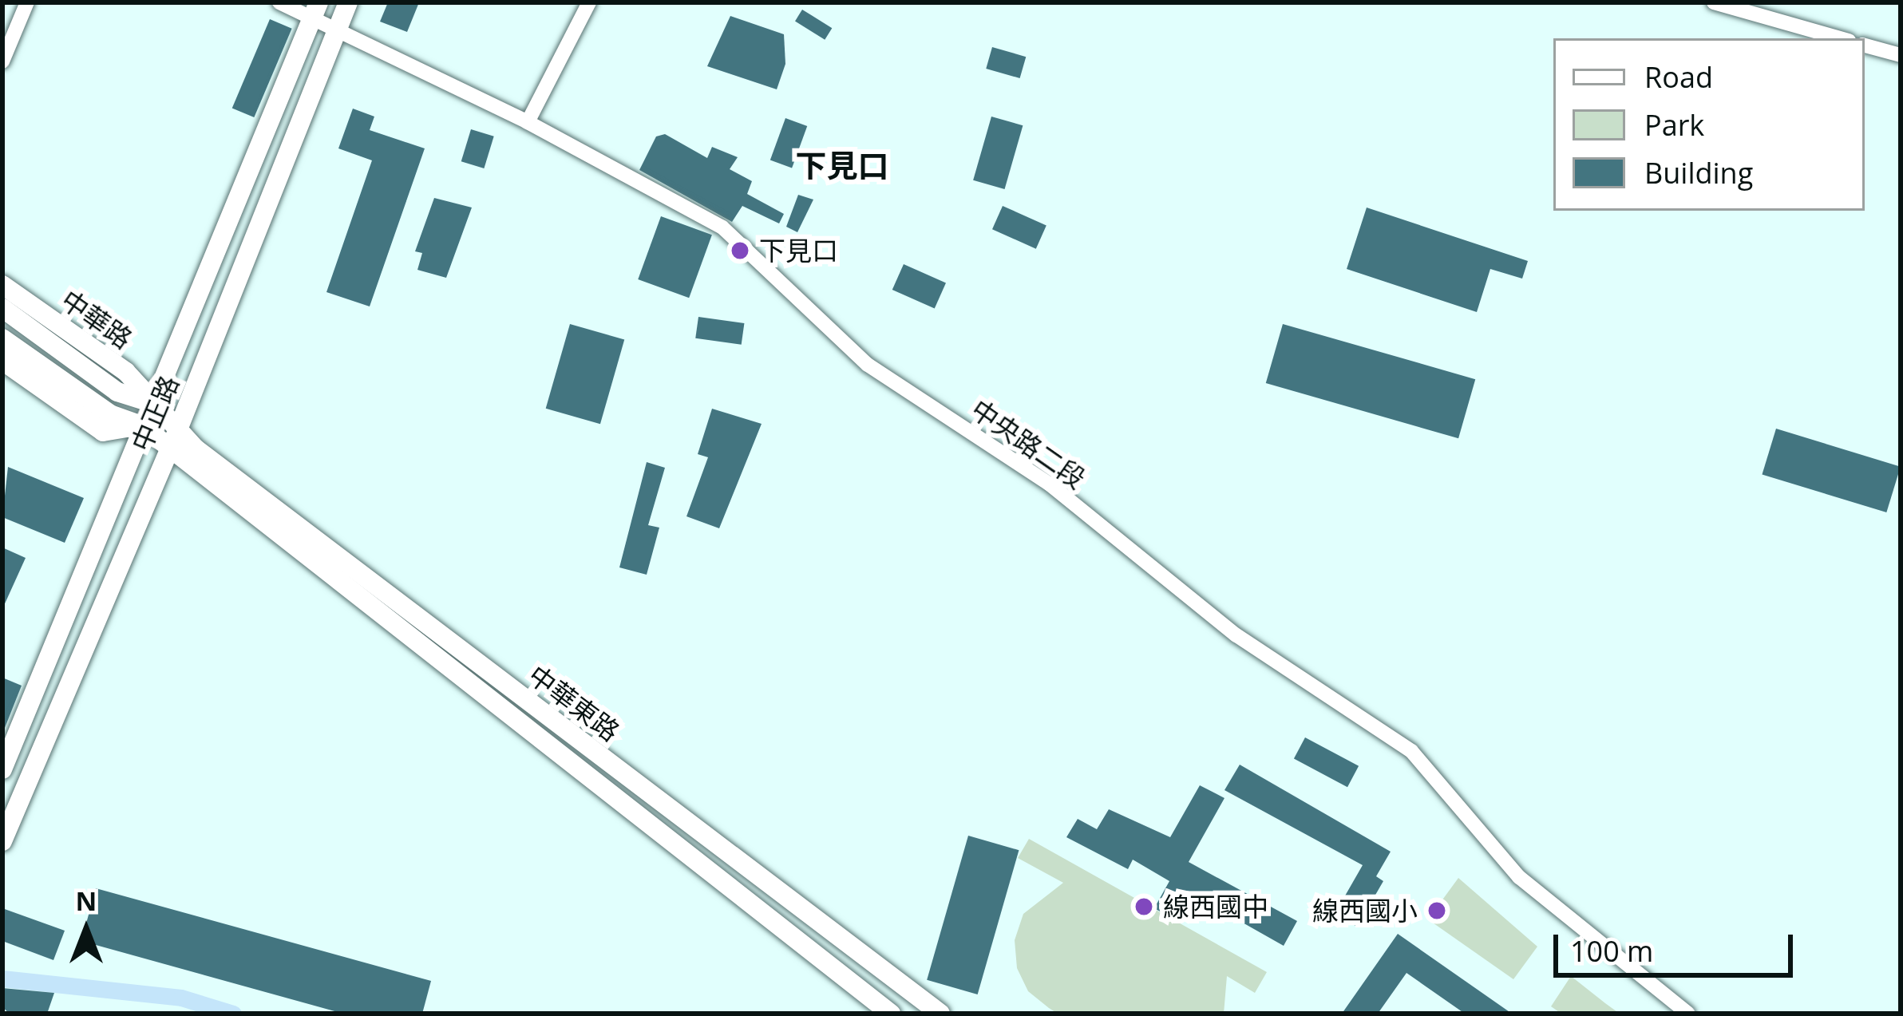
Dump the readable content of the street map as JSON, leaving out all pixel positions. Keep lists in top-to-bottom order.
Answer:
{
  "streets": {
    "main road": ["中華路", "中正路", "中華東路"],
    "street": ["中央路二段"]
  },
  "crossings": [
    ["中華路", "中正路"],
    ["中華路", "中華東路"],
    ["中正路", "中央路二段"],
    ["中正路", "中華東路"]
  ],
  "districts": ["下見口"],
  "places": ["下見口", "線西國中", "線西國小"],
  "legend": ["Road", "Park", "Building"],
  "scale_bar": "100 m",
  "north": "top"
}
